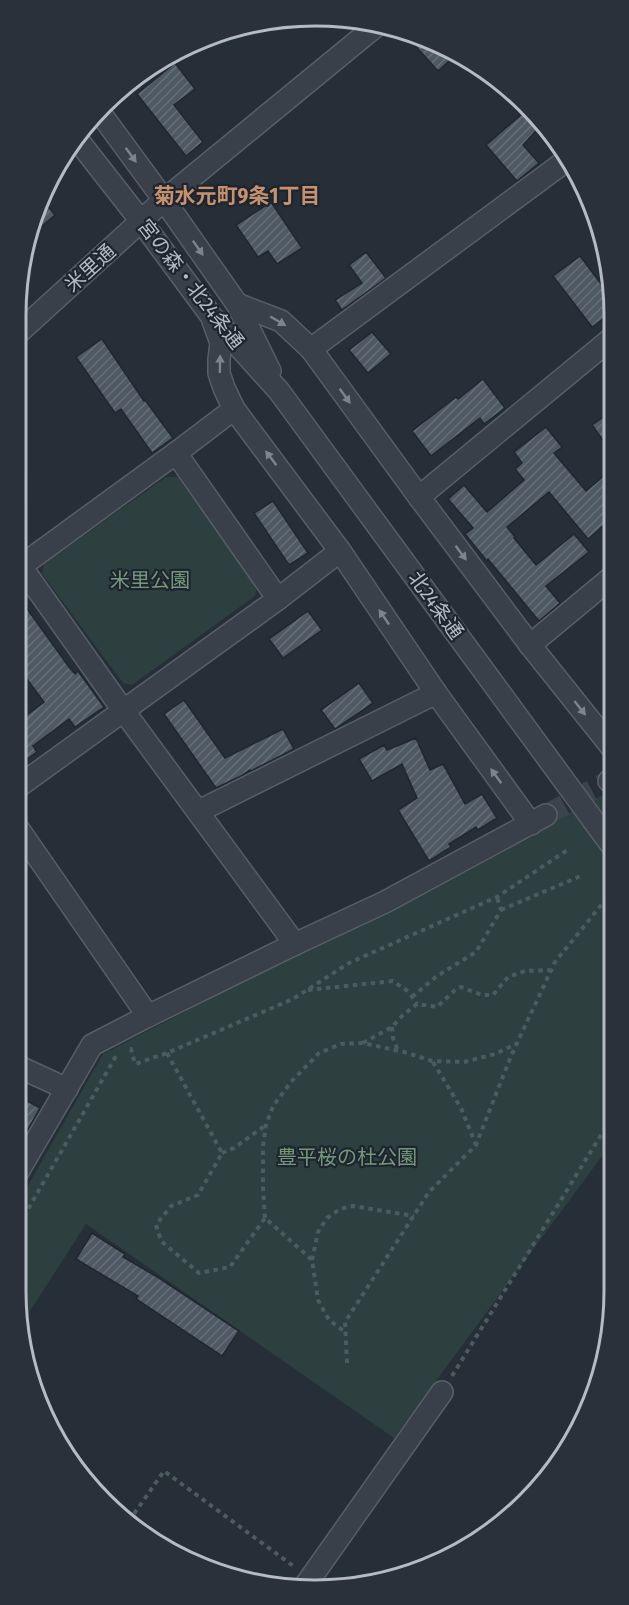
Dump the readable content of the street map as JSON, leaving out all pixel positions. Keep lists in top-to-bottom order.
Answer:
{
  "streets": {
    "street": ["米里通", "宮の森・北24条通", "北24条通"]
  },
  "crossings": [
    ["米里通", "宮の森・北24条通"],
    ["宮の森・北24条通", "北24条通"]
  ],
  "districts": ["菊水元町9条1丁目"],
  "parks": ["米里公園", "豊平桜の杜公園"]
}
